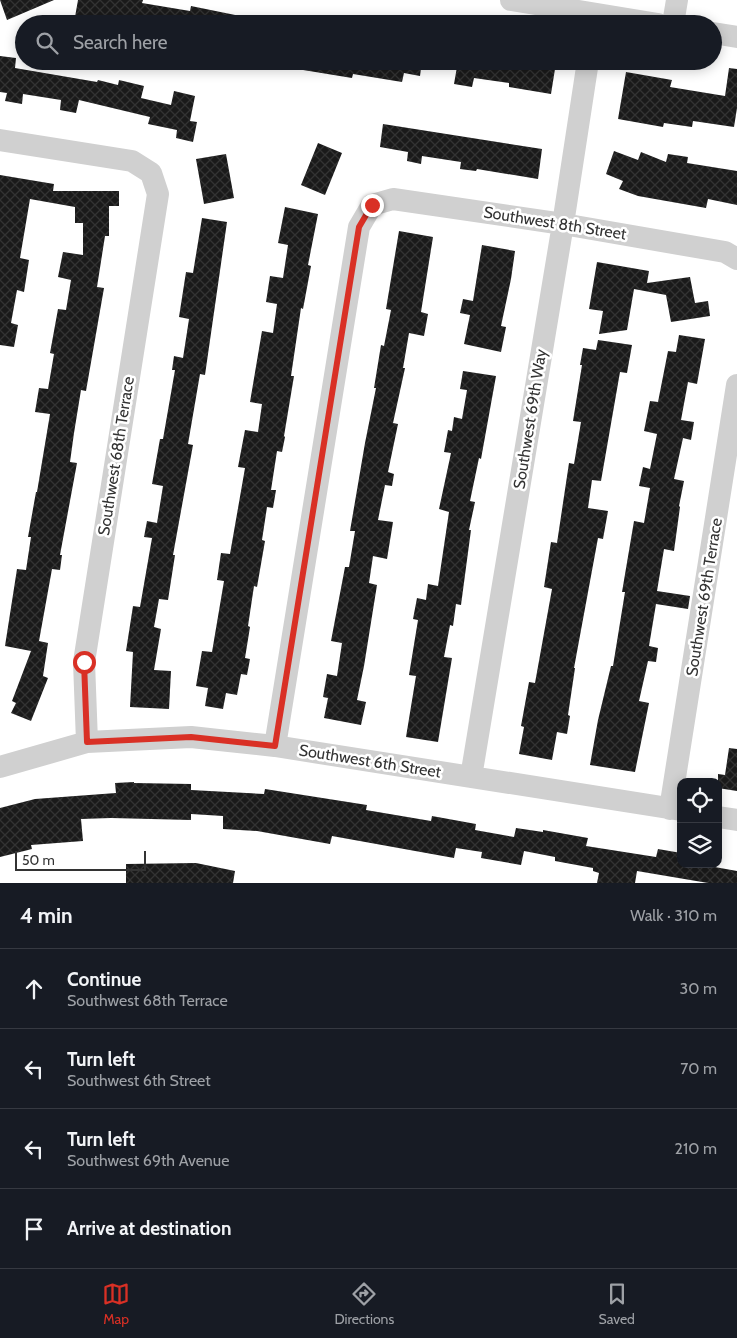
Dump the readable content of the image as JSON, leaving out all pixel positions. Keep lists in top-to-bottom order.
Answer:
{
  "streets": {
    "street": [
      "Southwest 8th Street",
      "Southwest 69th Way",
      "Southwest 68th Terrace",
      "Southwest 69th Terrace",
      "Southwest 6th Street"
    ]
  },
  "crossings": [
    ["Southwest 8th Street", "Southwest 69th Way"],
    ["Southwest 8th Street", "Southwest 6th Street"],
    ["Southwest 69th Way", "Southwest 6th Street"],
    ["Southwest 68th Terrace", "Southwest 6th Street"],
    ["Southwest 69th Terrace", "Southwest 6th Street"]
  ],
  "scale_bar": "50 m",
  "page": {
    "search": "Search here",
    "scale": "50 m",
    "heading": ["4 min", "Walk · 310 m"],
    "list": [
      ["Continue", "Southwest 68th Terrace", "30 m"],
      ["Turn left", "Southwest 6th Street", "70 m"],
      ["Turn left", "Southwest 69th Avenue", "210 m"],
      "Arrive at destination"
    ],
    "nav": ["Map", "Directions", "Saved"]
  }
}
